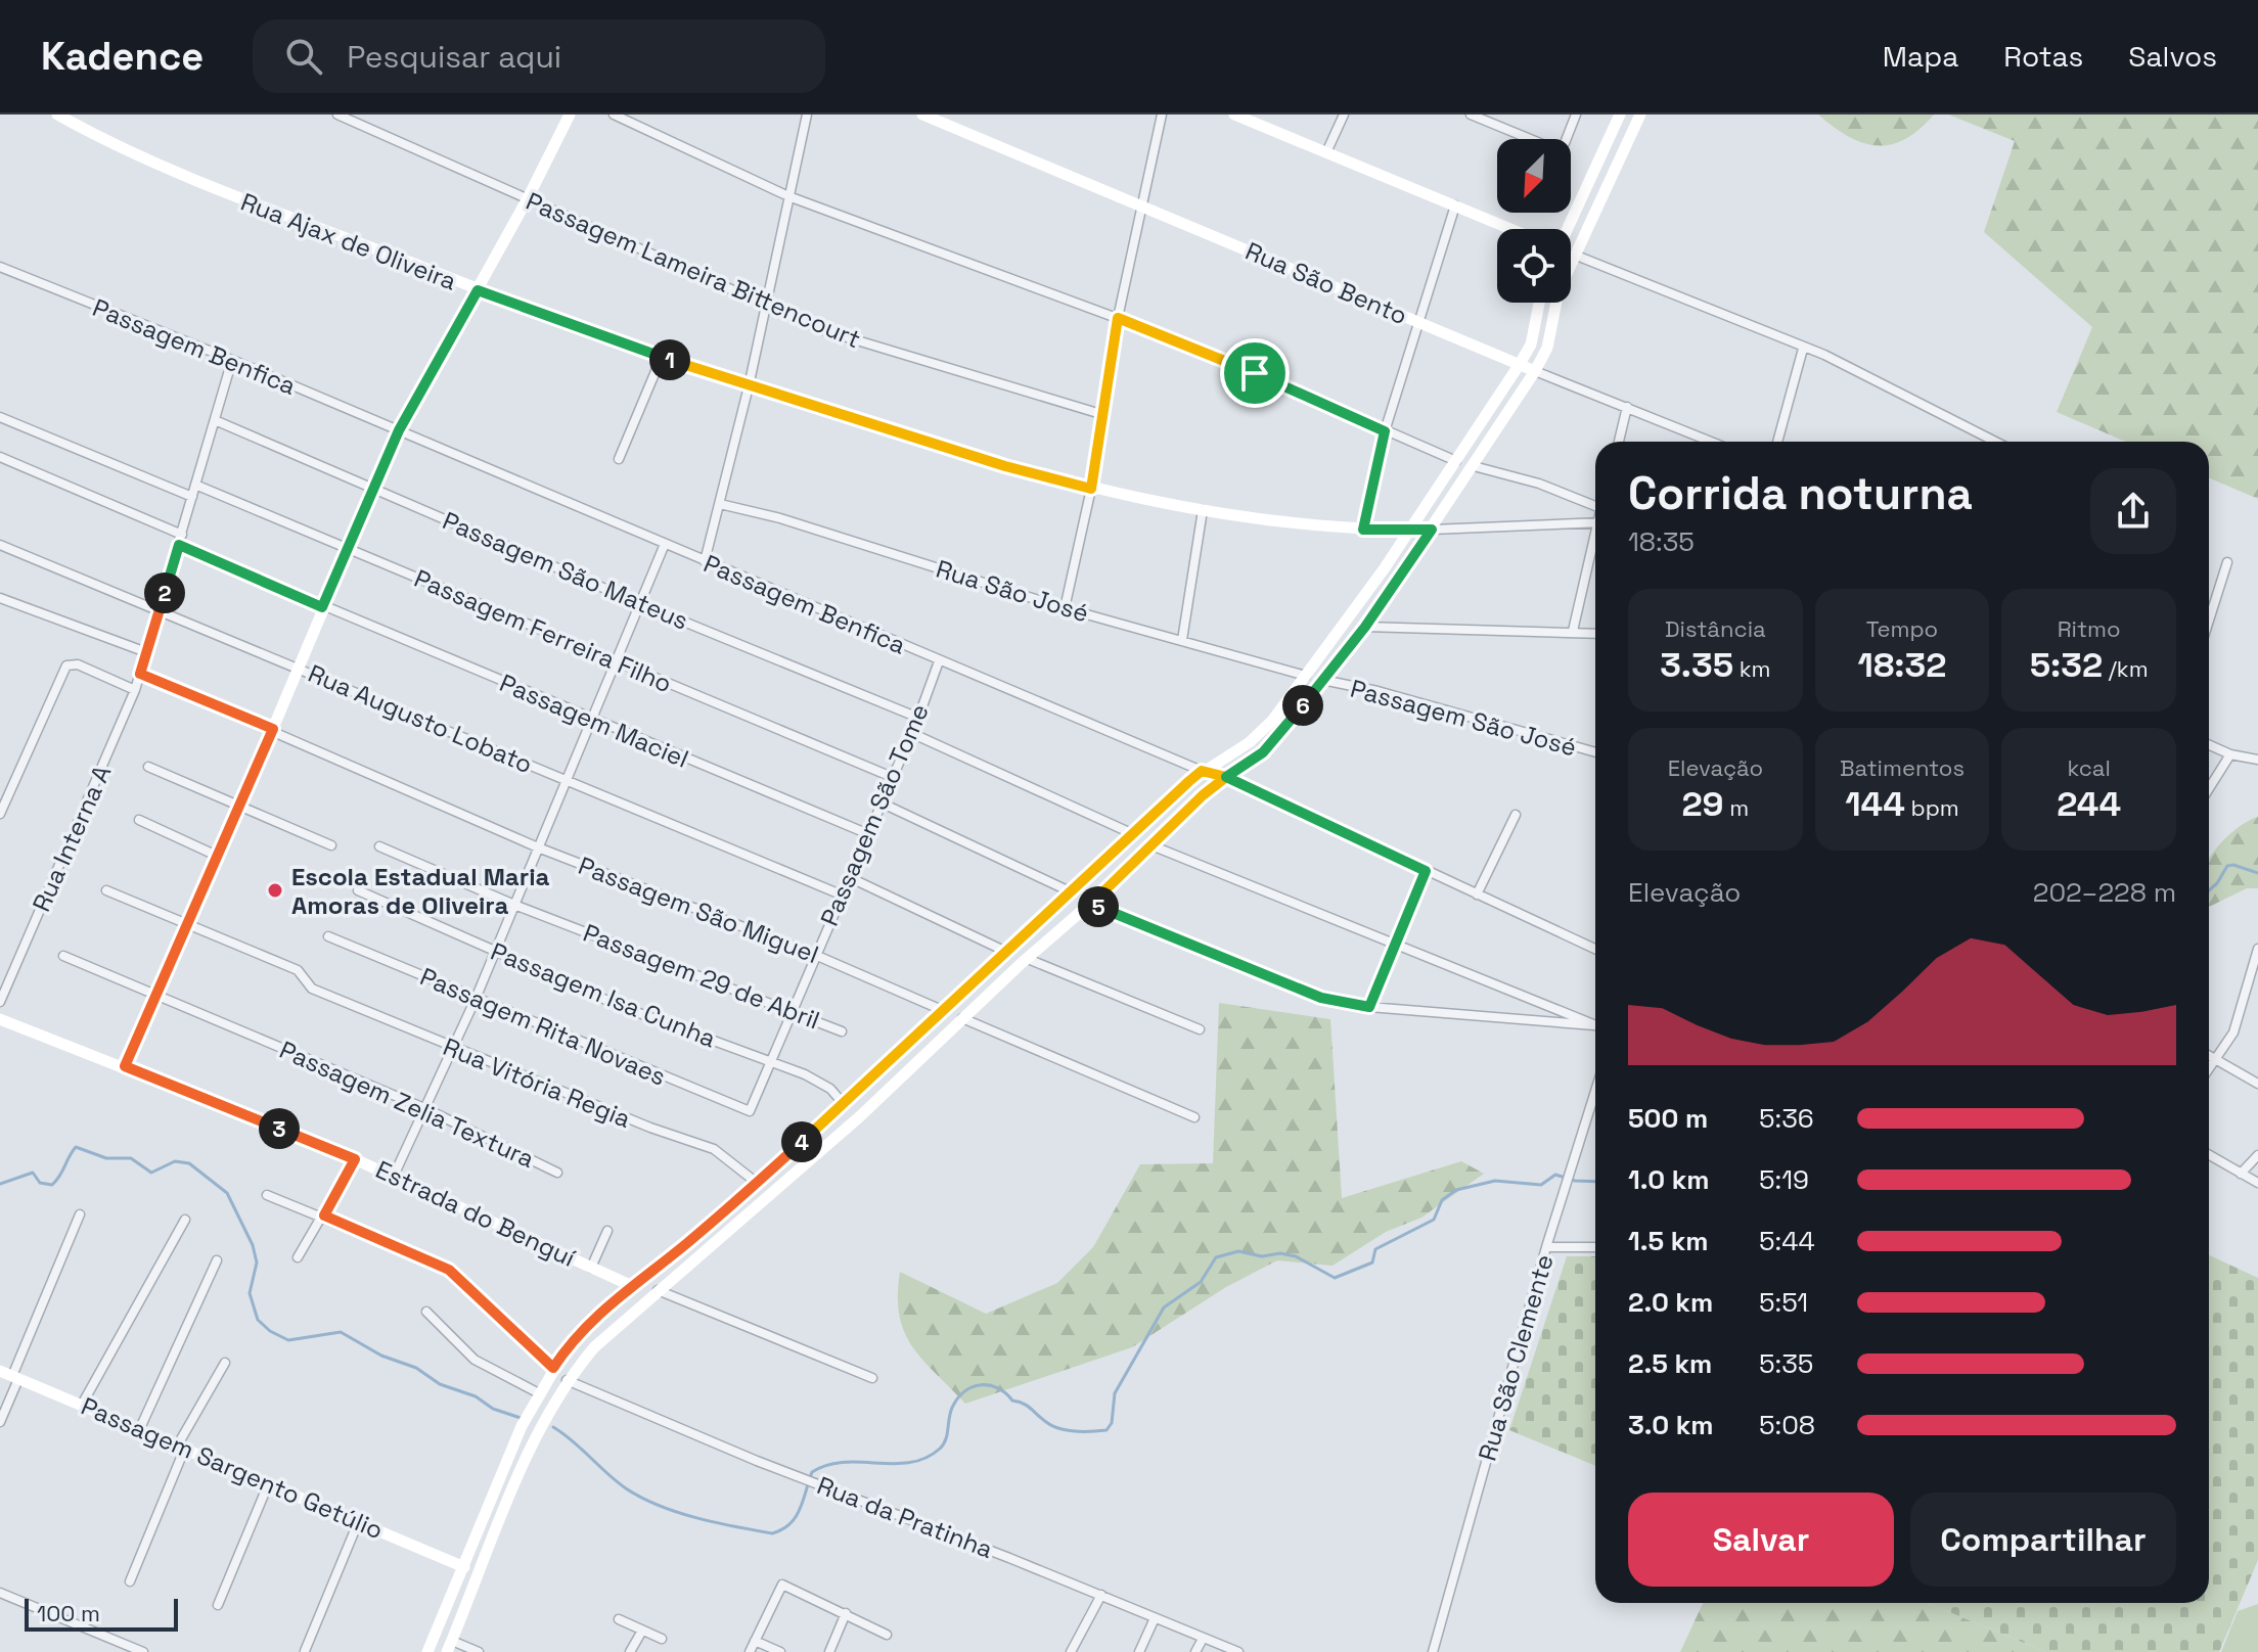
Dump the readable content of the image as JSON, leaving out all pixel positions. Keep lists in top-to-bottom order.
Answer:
{
  "streets": {
    "street": [
      "Rua Ajax de Oliveira",
      "Passagem Lameira Bittencourt",
      "Rua São Bento",
      "Passagem Benfica",
      "Passagem São Mateus",
      "Rua São José",
      "Passagem Ferreira Filho",
      "Passagem São José",
      "Rua Augusto Lobato",
      "Passagem Maciel",
      "Passagem São Tome",
      "Rua Interna A",
      "Passagem São Miguel",
      "Passagem 29 de Abril",
      "Passagem Isa Cunha",
      "Passagem Rita Novaes",
      "Rua Vitória Regia",
      "Passagem Zelia Textura",
      "Estrada do Benguí",
      "Rua São Clemente",
      "Passagem Sargento Getúlio",
      "Rua da Pratinha"
    ]
  },
  "crossings": [
    ["Passagem Benfica", "Passagem São Tome"],
    ["Passagem Benfica", "Rua Interna A"],
    ["Passagem São Mateus", "Passagem São Tome"],
    ["Passagem São Mateus", "Rua Interna A"],
    ["Passagem Ferreira Filho", "Passagem São Tome"],
    ["Passagem Ferreira Filho", "Rua Interna A"],
    ["Rua Augusto Lobato", "Passagem São Tome"],
    ["Rua Augusto Lobato", "Rua Interna A"],
    ["Passagem Maciel", "Passagem São Tome"],
    ["Passagem Maciel", "Rua Interna A"],
    ["Passagem São Tome", "Passagem São Miguel"],
    ["Passagem São Tome", "Passagem 29 de Abril"],
    ["Passagem São Tome", "Passagem Isa Cunha"],
    ["Passagem São Tome", "Passagem Rita Novaes"],
    ["Rua Interna A", "Passagem São Miguel"]
  ],
  "places": ["Escola Estadual Maria Amoras de Oliveira"],
  "scale_bar": "100 m",
  "north": "bottom left",
  "page": {
    "header": "Kadence",
    "search": "Pesquisar aqui",
    "nav": ["Mapa", "Rotas", "Salvos"],
    "pins": [
      "1",
      "2",
      "6",
      "5",
      "3",
      "4"
    ],
    "heading": ["Corrida noturna", "18:35"],
    "stats": [
      ["Distância", "3.35 km"],
      ["Tempo", "18:32"],
      ["Ritmo", "5:32 /km"],
      ["Elevação", "29 m"],
      ["Batimentos", "144 bpm"],
      ["kcal", "244"]
    ],
    "chart": ["Elevação", "202–228 m"],
    "list": [
      {
        "name": "500 m",
        "note": "5:36"
      },
      {
        "name": "1.0 km",
        "note": "5:19"
      },
      {
        "name": "1.5 km",
        "note": "5:44"
      },
      {
        "name": "2.0 km",
        "note": "5:51"
      },
      {
        "name": "2.5 km",
        "note": "5:35"
      },
      {
        "name": "3.0 km",
        "note": "5:08"
      }
    ],
    "buttons": ["Salvar", "Compartilhar"],
    "scale": "100 m"
  }
}
